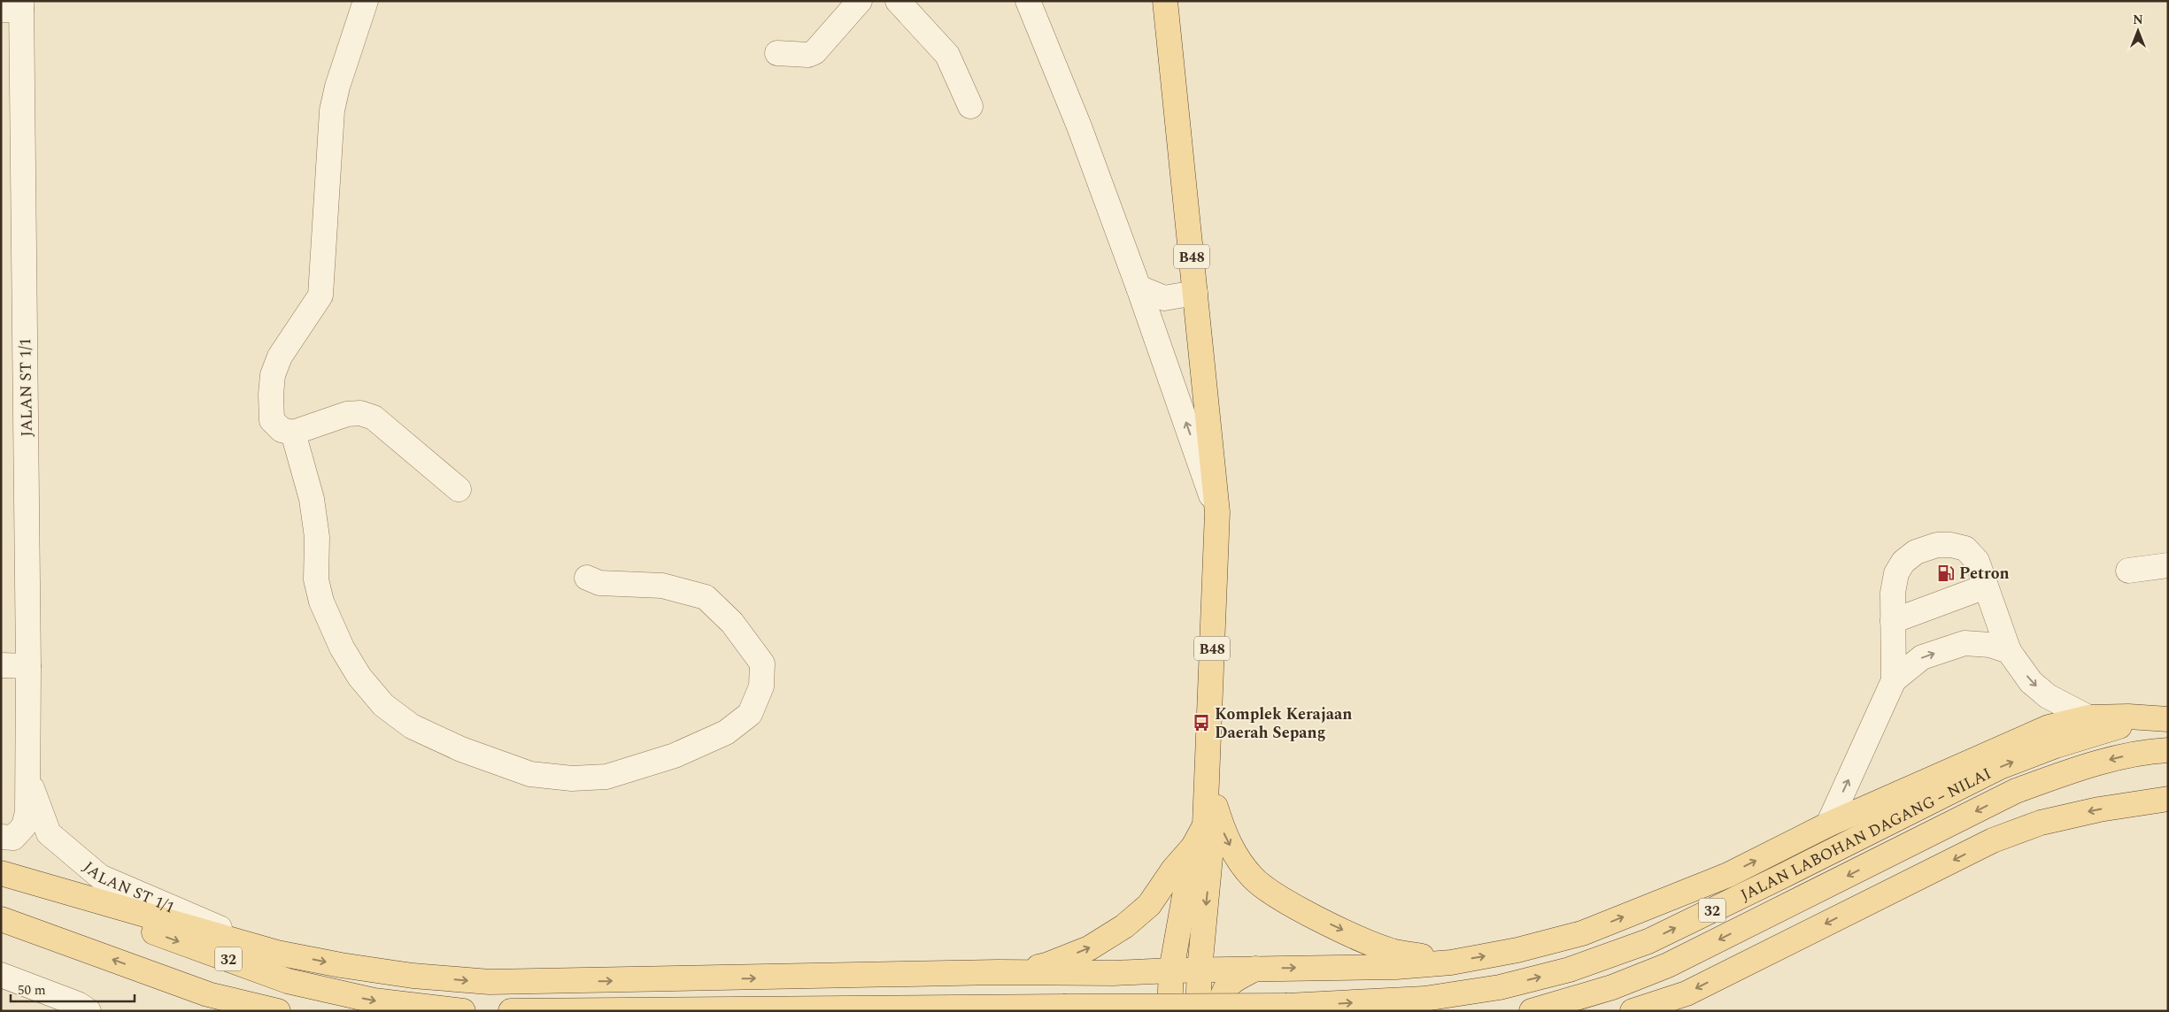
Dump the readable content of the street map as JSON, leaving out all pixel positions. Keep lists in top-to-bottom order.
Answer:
{
  "streets": {
    "main road": ["B48", "JALAN LABOHAN DAGANG ‒ NILAI", "32"],
    "street": ["JALAN ST 1/1"]
  },
  "places": {
    "fuel station": ["Petron"],
    "bus stop": ["Komplek Kerajaan Daerah Sepang"]
  },
  "scale_bar": "50 m",
  "north": "top"
}
